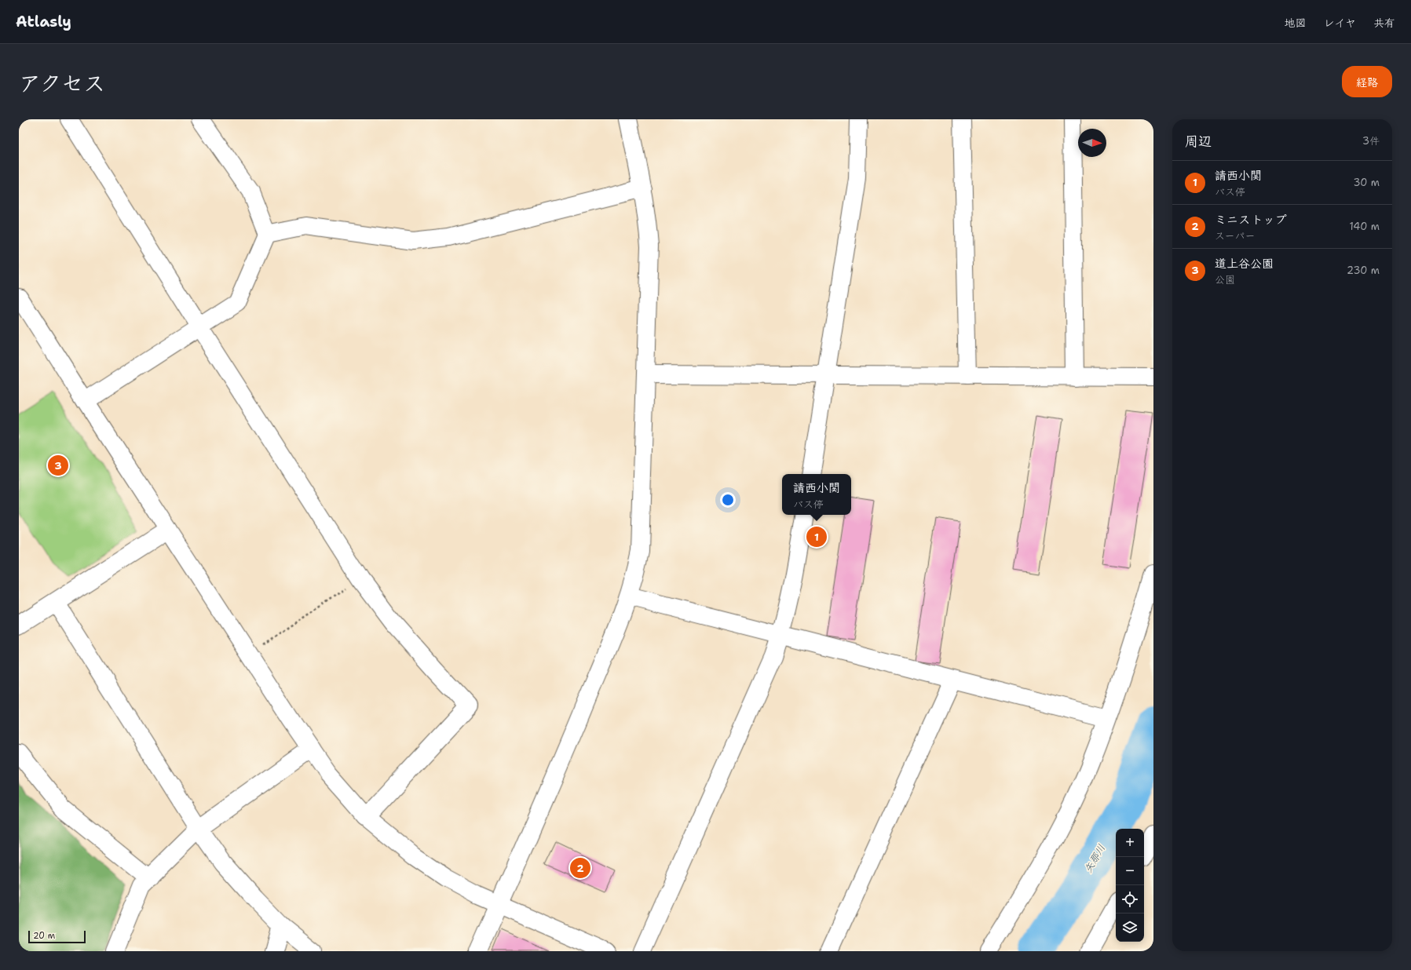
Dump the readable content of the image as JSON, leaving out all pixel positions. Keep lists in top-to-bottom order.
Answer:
{
  "water": ["矢那川"],
  "scale_bar": "20 m",
  "north": "right",
  "page": {
    "header": "Atlasly",
    "nav": ["地図", "レイヤ", "共有"],
    "title": "アクセス",
    "buttons": "経路",
    "heading": ["周辺", "3件"],
    "list": [
      {
        "mark": "1",
        "name": "請西小関",
        "note": "バス停",
        "value": "30 m"
      },
      {
        "mark": "2",
        "name": "ミニストップ",
        "note": "スーパー",
        "value": "140 m"
      },
      {
        "mark": "3",
        "name": "道上谷公園",
        "note": "公園",
        "value": "230 m"
      }
    ],
    "pins": ["3", "1", "2"],
    "popup": ["請西小関", "バス停"],
    "map_buttons": ["+", "−"],
    "scale": "20 m"
  }
}
